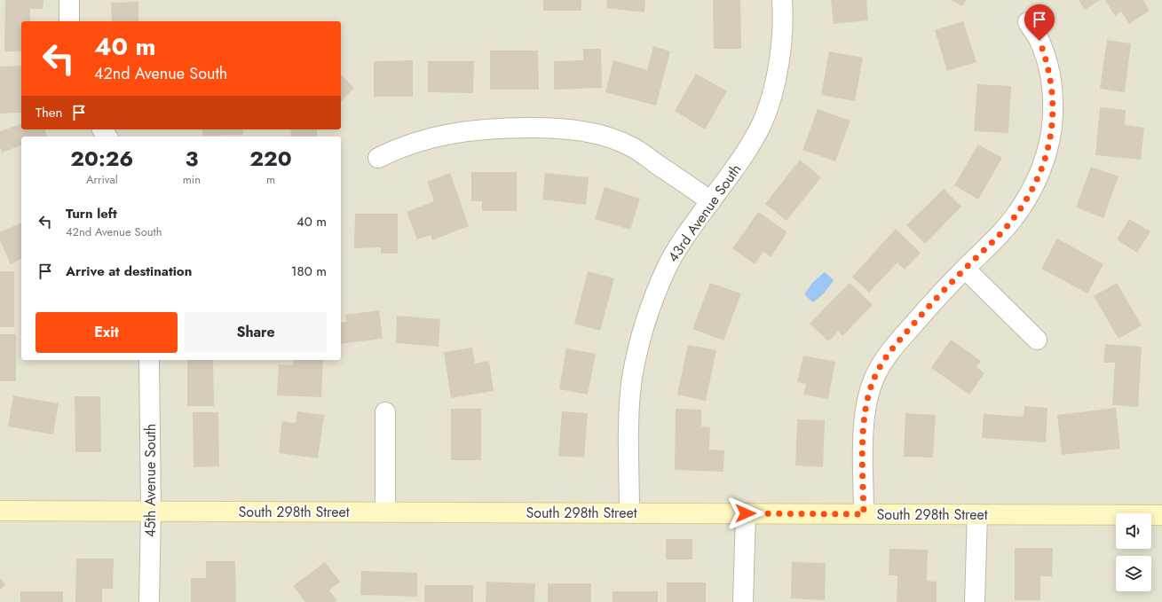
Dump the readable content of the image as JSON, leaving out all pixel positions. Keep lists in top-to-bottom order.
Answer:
{
  "streets": {
    "street": ["43rd Avenue South", "45th Avenue South", "South 298th Street"]
  },
  "crossings": [
    ["43rd Avenue South", "South 298th Street"],
    ["45th Avenue South", "South 298th Street"]
  ],
  "page": {
    "turn": ["40 m", "42nd Avenue South"],
    "then": "Then",
    "eta": [
      "20:26",
      "Arrival",
      "3",
      "min",
      "220",
      "m"
    ],
    "list": [
      {
        "name": "Turn left",
        "note": "42nd Avenue South",
        "value": "40 m"
      },
      {
        "name": "Arrive at destination",
        "value": "180 m"
      }
    ],
    "buttons": ["Exit", "Share"]
  }
}
